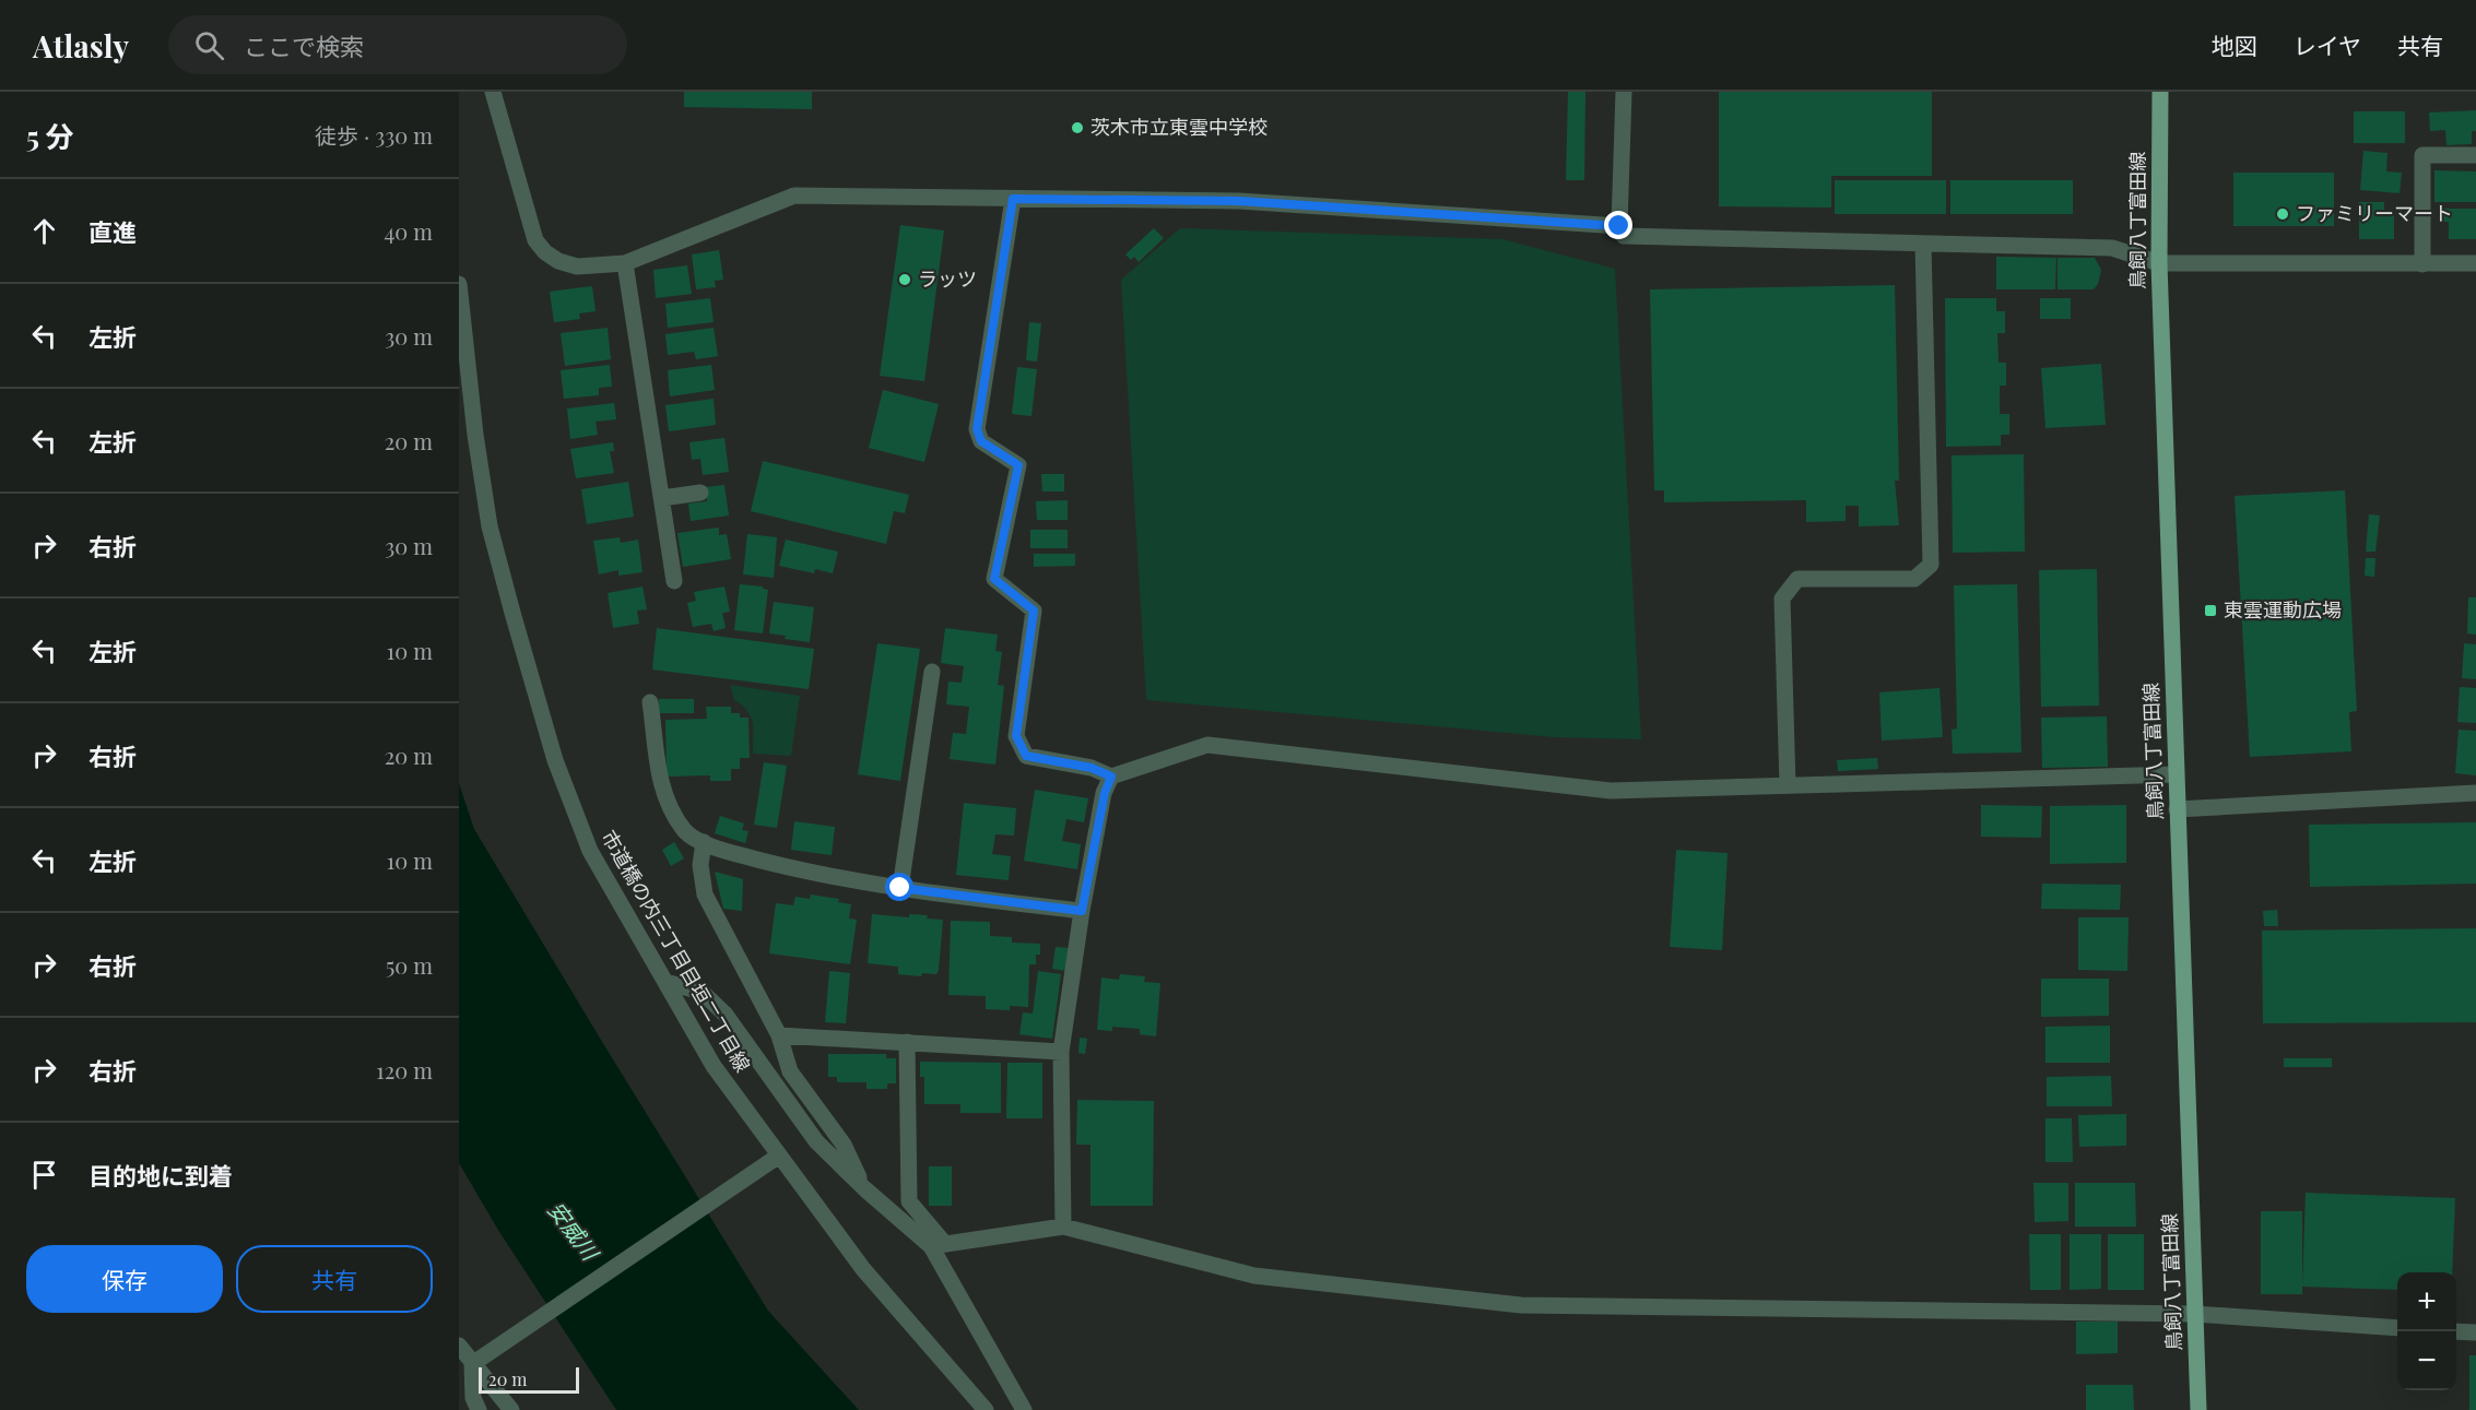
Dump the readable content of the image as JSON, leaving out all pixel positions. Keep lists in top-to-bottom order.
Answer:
{
  "streets": {
    "main road": ["鳥飼八丁富田線"],
    "street": ["市道橋の内三丁目目垣二丁目線"]
  },
  "water": ["安威川"],
  "places": {
    "other": ["茨木市立東雲中学校", "ファミリーマート", "ラッツ"],
    "transit": ["東雲運動広場"]
  },
  "scale_bar": "20 m",
  "page": {
    "header": "Atlasly",
    "search": "ここで検索",
    "nav": ["地図", "レイヤ", "共有"],
    "heading": ["5 分", "徒歩 · 330 m"],
    "list": [
      ["直進", "40 m"],
      ["左折", "30 m"],
      ["左折", "20 m"],
      ["右折", "30 m"],
      ["左折", "10 m"],
      ["右折", "20 m"],
      ["左折", "10 m"],
      ["右折", "50 m"],
      ["右折", "120 m"],
      "目的地に到着"
    ],
    "buttons": ["保存", "共有"],
    "map_buttons": ["+", "−"],
    "scale": "20 m"
  }
}
